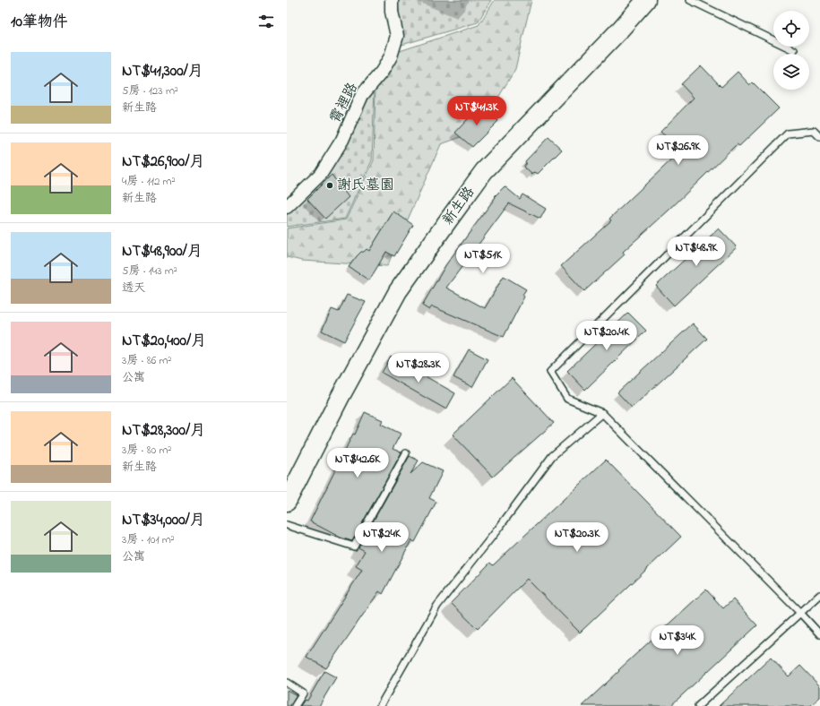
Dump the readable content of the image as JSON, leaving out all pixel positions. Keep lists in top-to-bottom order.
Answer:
{
  "streets": {
    "street": ["霄裡路", "新生路"]
  },
  "places": ["謝氏墓園"],
  "page": {
    "heading": "10筆物件",
    "list": [
      {
        "name": "NT$41,300/月",
        "note": "5房 · 123 m² · 新生路"
      },
      {
        "name": "NT$26,900/月",
        "note": "4房 · 112 m² · 新生路"
      },
      {
        "name": "NT$48,900/月",
        "note": "5房 · 143 m² · 透天"
      },
      {
        "name": "NT$20,400/月",
        "note": "3房 · 86 m² · 公寓"
      },
      {
        "name": "NT$28,300/月",
        "note": "3房 · 80 m² · 新生路"
      },
      {
        "name": "NT$34,000/月",
        "note": "3房 · 101 m² · 公寓"
      }
    ],
    "price": [
      "NT$41.3K",
      "NT$26.9K",
      "NT$48.9K",
      "NT$51K",
      "NT$20.4K",
      "NT$28.3K",
      "NT$42.6K",
      "NT$24K",
      "NT$20.3K",
      "NT$34K"
    ]
  }
}
